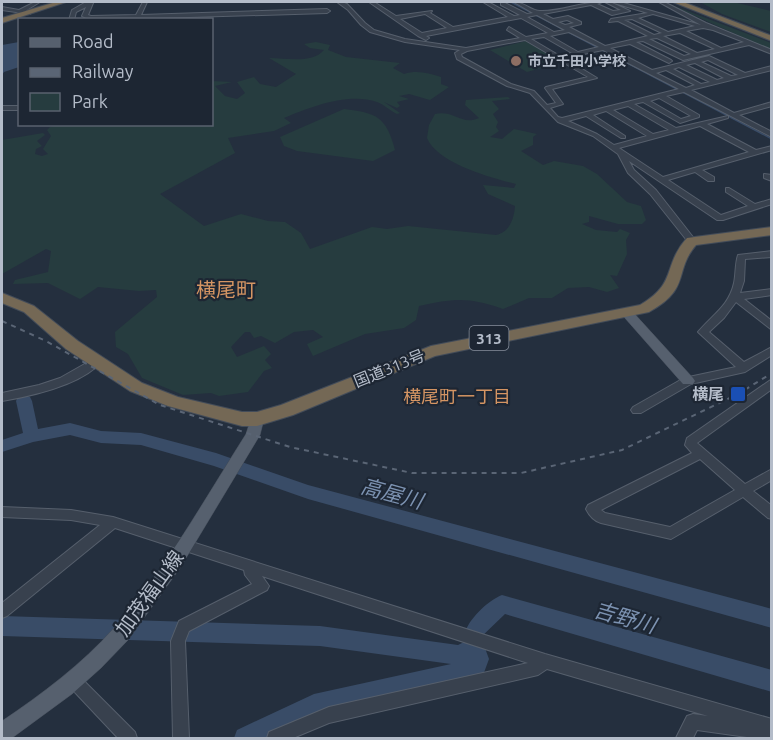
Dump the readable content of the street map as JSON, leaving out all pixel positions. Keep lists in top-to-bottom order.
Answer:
{
  "streets": {
    "highway": ["313", "国道313号"],
    "main road": ["加茂福山線"]
  },
  "crossings": [
    ["国道313号", "加茂福山線"]
  ],
  "districts": ["横尾町", "横尾町一丁目"],
  "water": ["高屋川", "吉野川"],
  "places": {
    "other": ["市立千田小学校"],
    "transit": ["横尾"]
  },
  "legend": ["Road", "Railway", "Park"]
}
